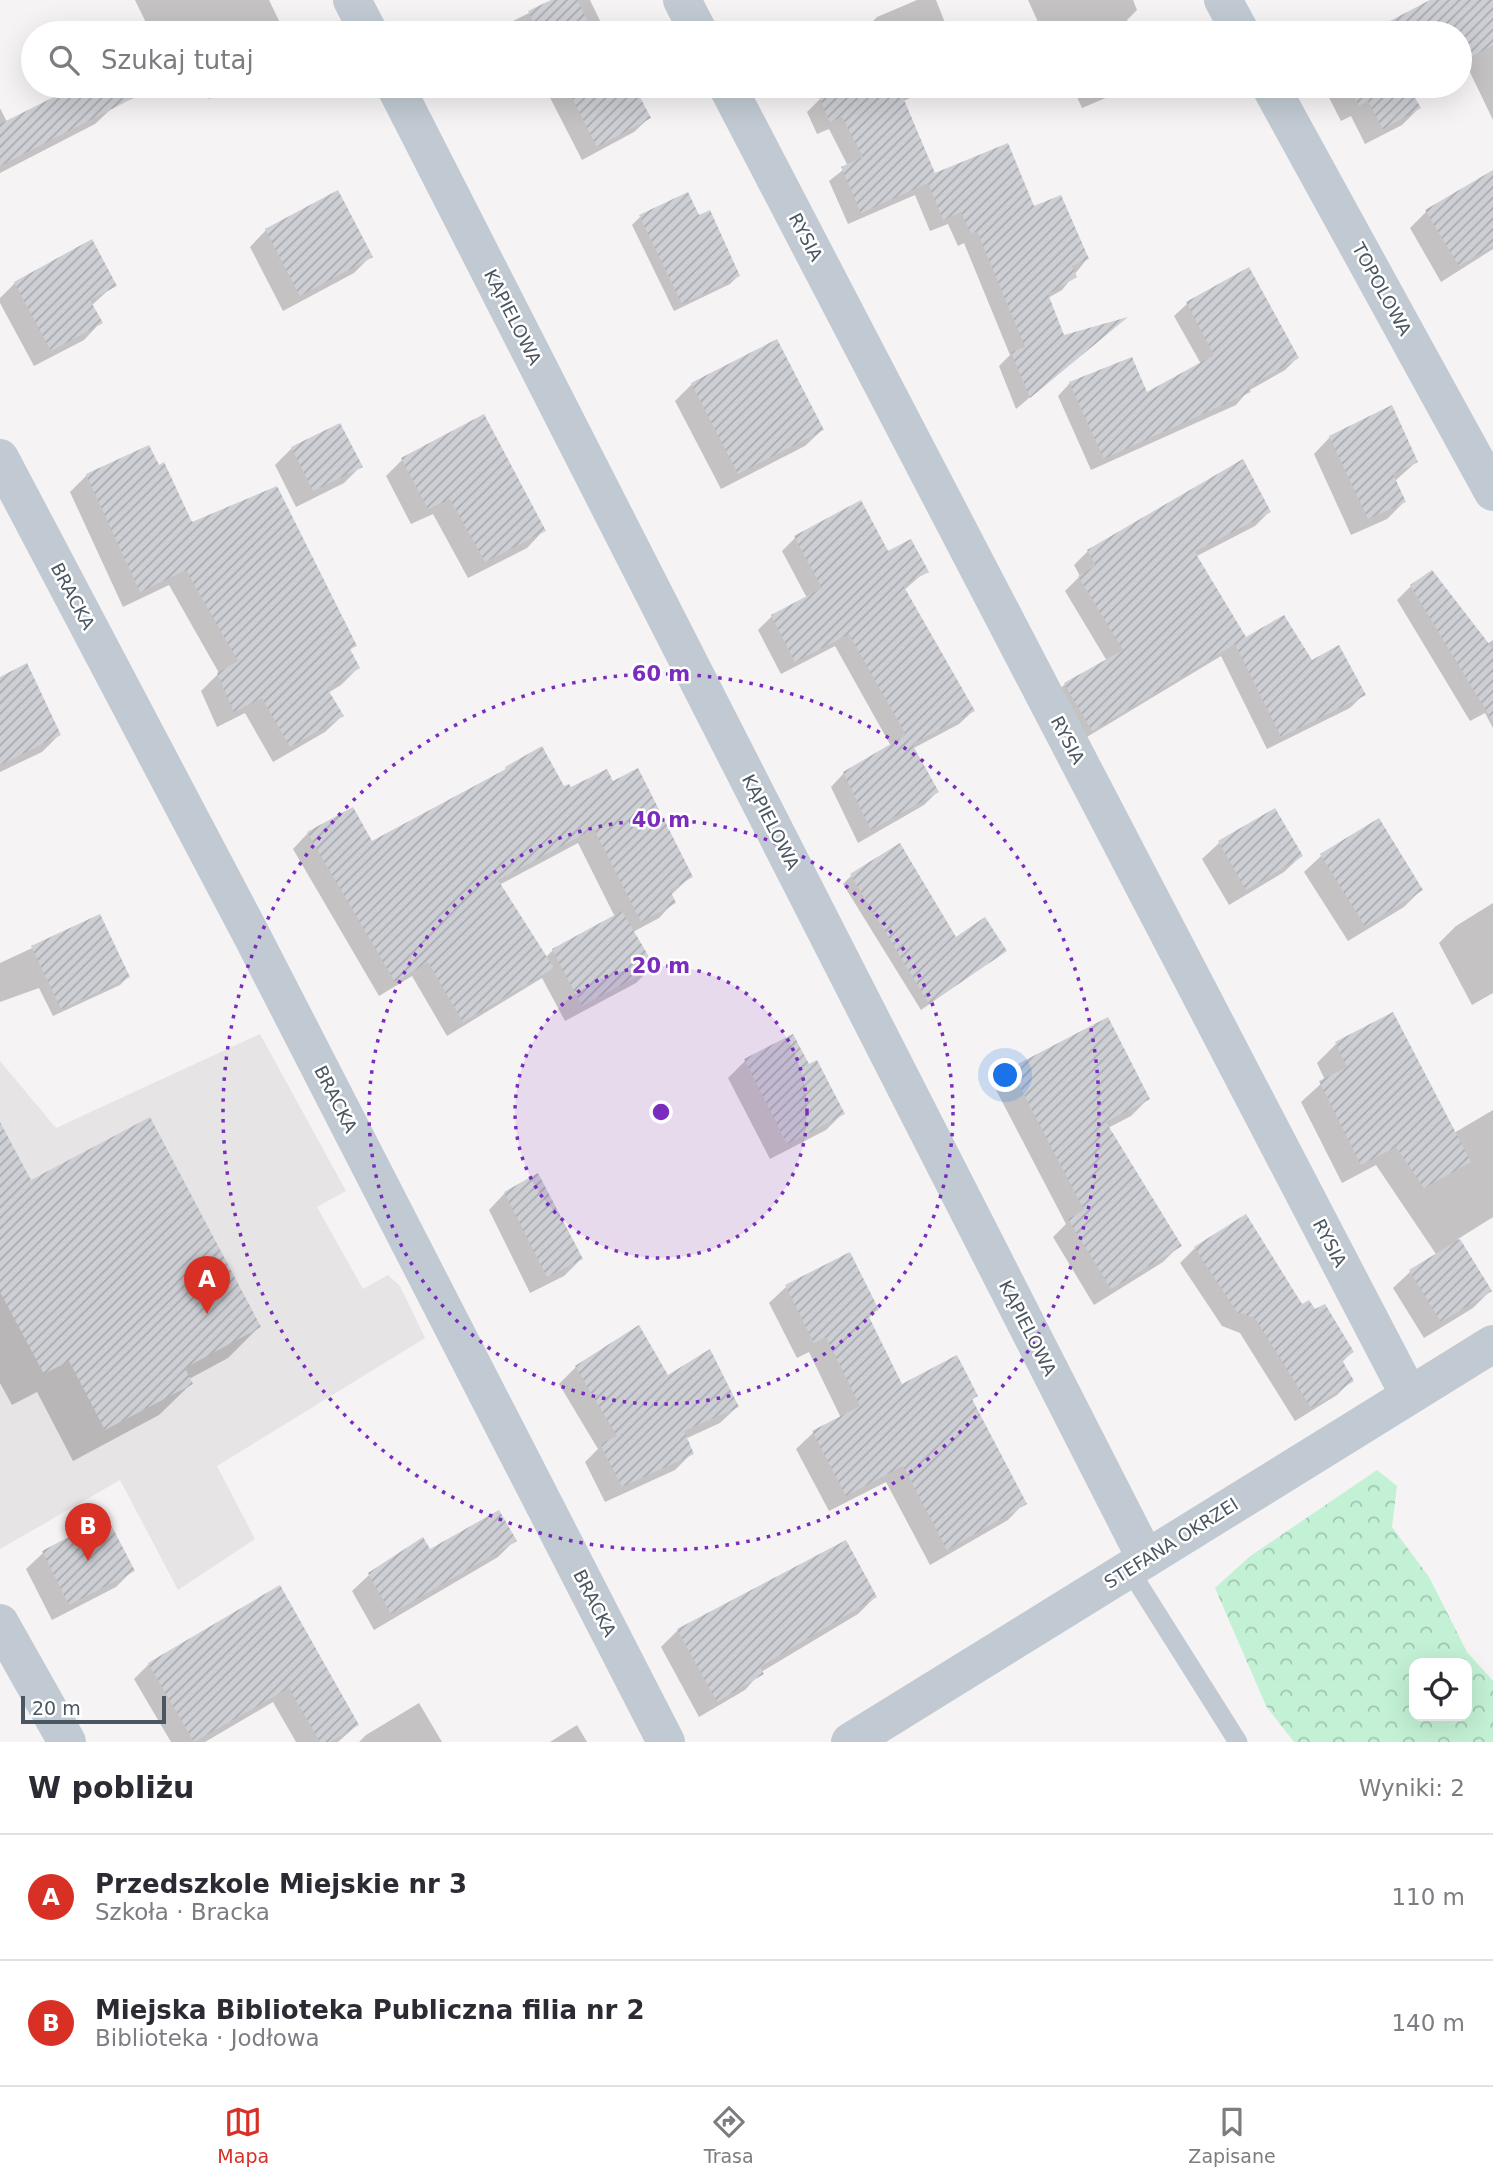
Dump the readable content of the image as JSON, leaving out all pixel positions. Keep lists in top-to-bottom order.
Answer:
{
  "streets": {
    "street": [
      "RYSIA",
      "TOPOLOWA",
      "KĄPIELOWA",
      "BRACKA",
      "STEFANA OKRZEI"
    ]
  },
  "crossings": [
    ["RYSIA", "STEFANA OKRZEI"],
    ["KĄPIELOWA", "STEFANA OKRZEI"]
  ],
  "scale_bar": "20 m",
  "page": {
    "search": "Szukaj tutaj",
    "pins": ["A", "B"],
    "scale": "20 m",
    "heading": ["W pobliżu", "Wyniki: 2"],
    "list": [
      {
        "mark": "A",
        "name": "Przedszkole Miejskie nr 3",
        "note": "Szkoła · Bracka",
        "value": "110 m"
      },
      {
        "mark": "B",
        "name": "Miejska Biblioteka Publiczna filia nr 2",
        "note": "Biblioteka · Jodłowa",
        "value": "140 m"
      }
    ],
    "nav": ["Mapa", "Trasa", "Zapisane"]
  },
  "rings": ["60 m", "40 m", "20 m"]
}
